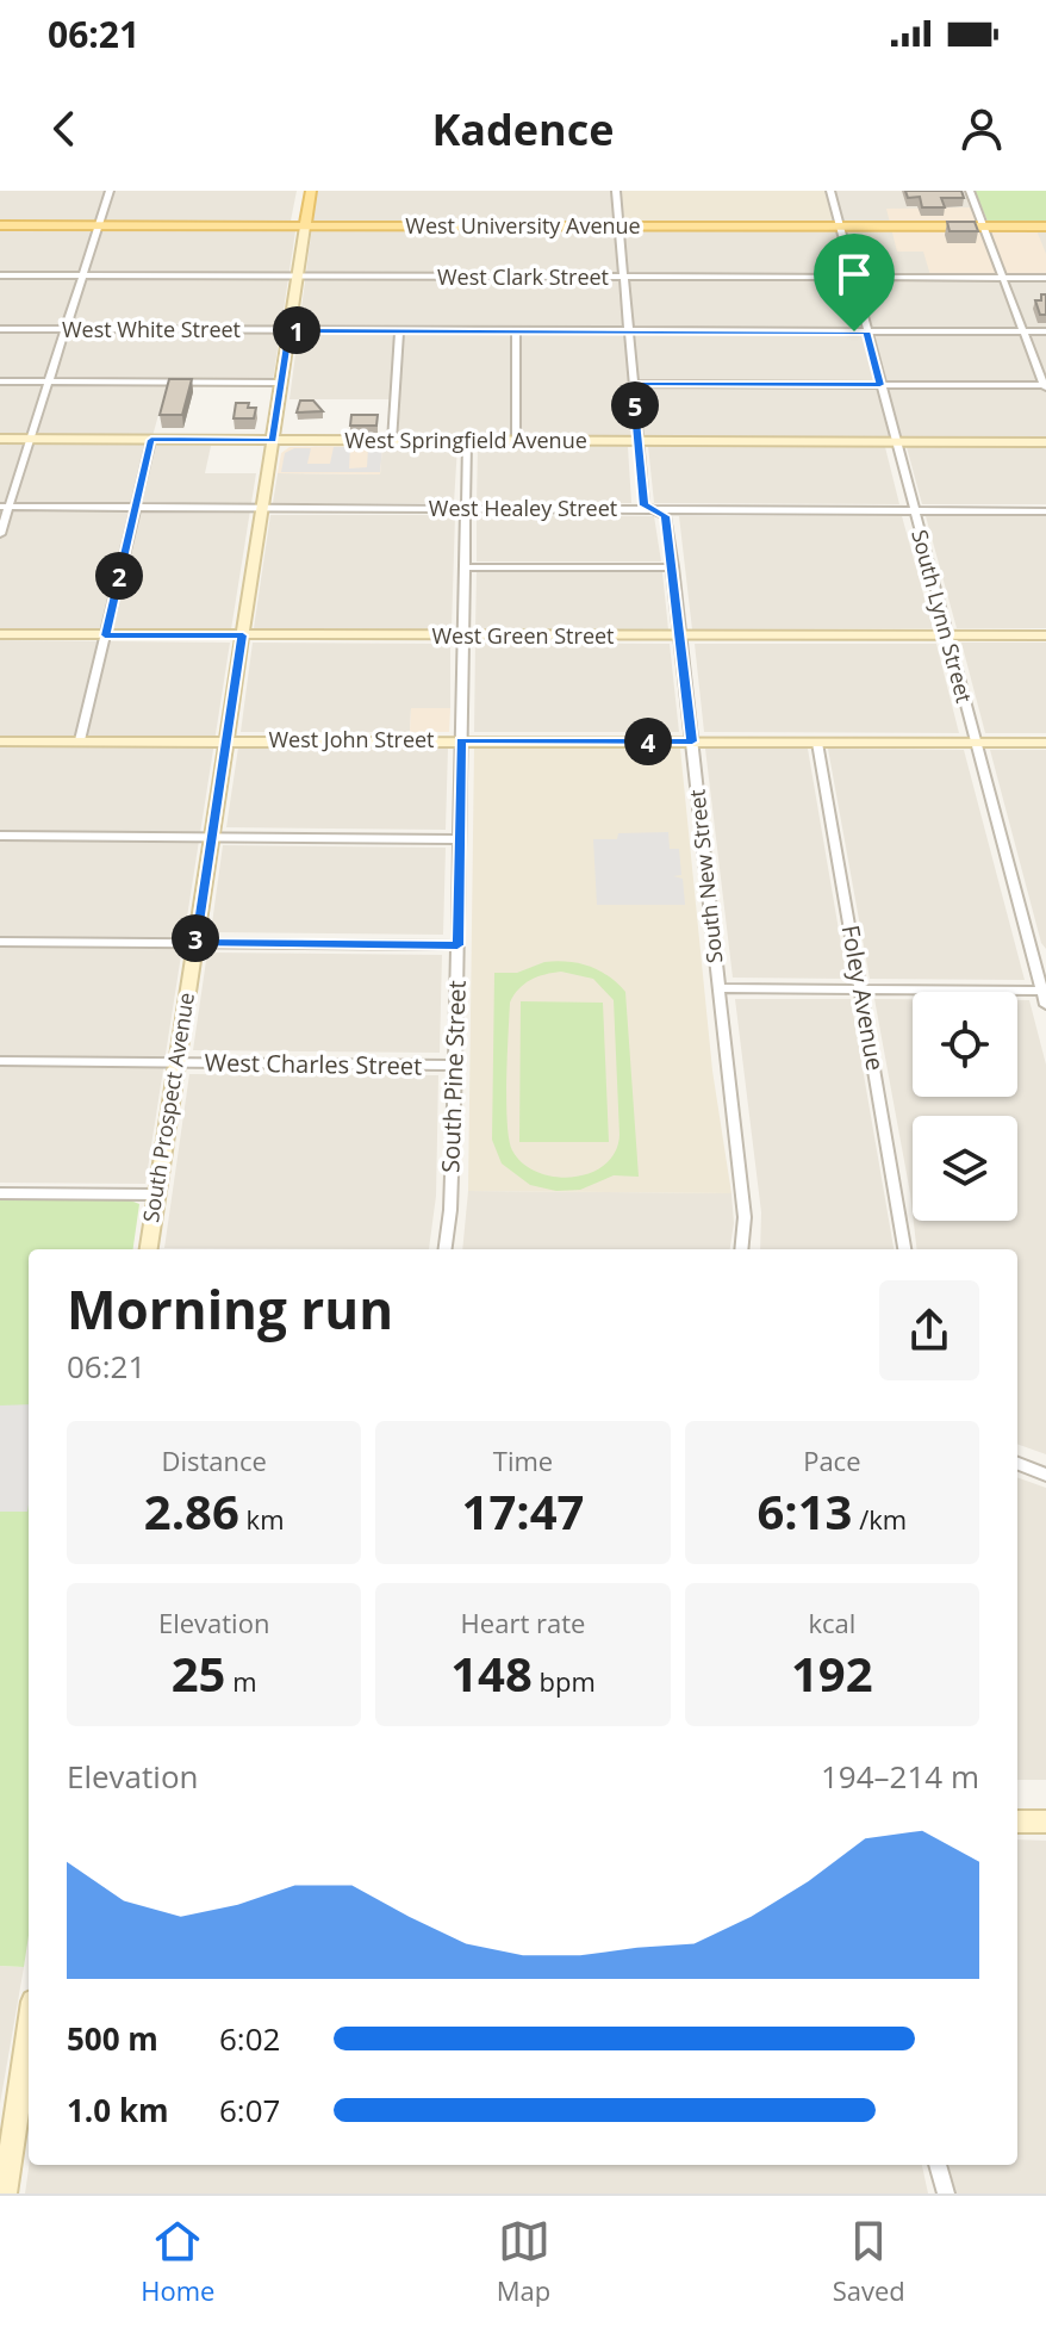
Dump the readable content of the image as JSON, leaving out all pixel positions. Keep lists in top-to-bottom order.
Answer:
{
  "streets": {
    "main road": [
      "West University Avenue",
      "West Springfield Avenue",
      "West Green Street",
      "West John Street",
      "South Prospect Avenue"
    ],
    "street": [
      "West Clark Street",
      "West White Street",
      "West Healey Street",
      "South Lynn Street",
      "South New Street",
      "Foley Avenue",
      "West Charles Street",
      "South Pine Street"
    ]
  },
  "crossings": [
    ["West University Avenue", "South Lynn Street"],
    ["West University Avenue", "South New Street"],
    ["West University Avenue", "South Prospect Avenue"],
    ["West Clark Street", "South Lynn Street"],
    ["West Clark Street", "South New Street"],
    ["West Clark Street", "South Prospect Avenue"],
    ["West White Street", "South Lynn Street"],
    ["West White Street", "South New Street"],
    ["West White Street", "South Prospect Avenue"],
    ["West Springfield Avenue", "South Lynn Street"],
    ["West Springfield Avenue", "South New Street"],
    ["West Springfield Avenue", "South Pine Street"],
    ["West Springfield Avenue", "South Prospect Avenue"],
    ["West Healey Street", "South Lynn Street"],
    ["West Healey Street", "South New Street"],
    ["West Healey Street", "South Pine Street"],
    ["West Healey Street", "South Prospect Avenue"],
    ["South Lynn Street", "West Green Street"],
    ["South Lynn Street", "West John Street"],
    ["West Green Street", "South New Street"],
    ["West Green Street", "South Pine Street"],
    ["West Green Street", "South Prospect Avenue"],
    ["West John Street", "South New Street"],
    ["West John Street", "Foley Avenue"],
    ["West John Street", "South Pine Street"],
    ["West John Street", "South Prospect Avenue"],
    ["West Charles Street", "South Pine Street"],
    ["West Charles Street", "South Prospect Avenue"]
  ],
  "page": {
    "status": "06:21",
    "header": "Kadence",
    "pins": [
      "1",
      "5",
      "2",
      "4",
      "3"
    ],
    "heading": ["Morning run", "06:21"],
    "stats": [
      ["Distance", "2.86 km"],
      ["Time", "17:47"],
      ["Pace", "6:13 /km"],
      ["Elevation", "25 m"],
      ["Heart rate", "148 bpm"],
      ["kcal", "192"]
    ],
    "chart": ["Elevation", "194–214 m"],
    "list": [
      {
        "name": "500 m",
        "note": "6:02"
      },
      {
        "name": "1.0 km",
        "note": "6:07"
      }
    ],
    "tabs": ["Home", "Map", "Saved"]
  }
}
